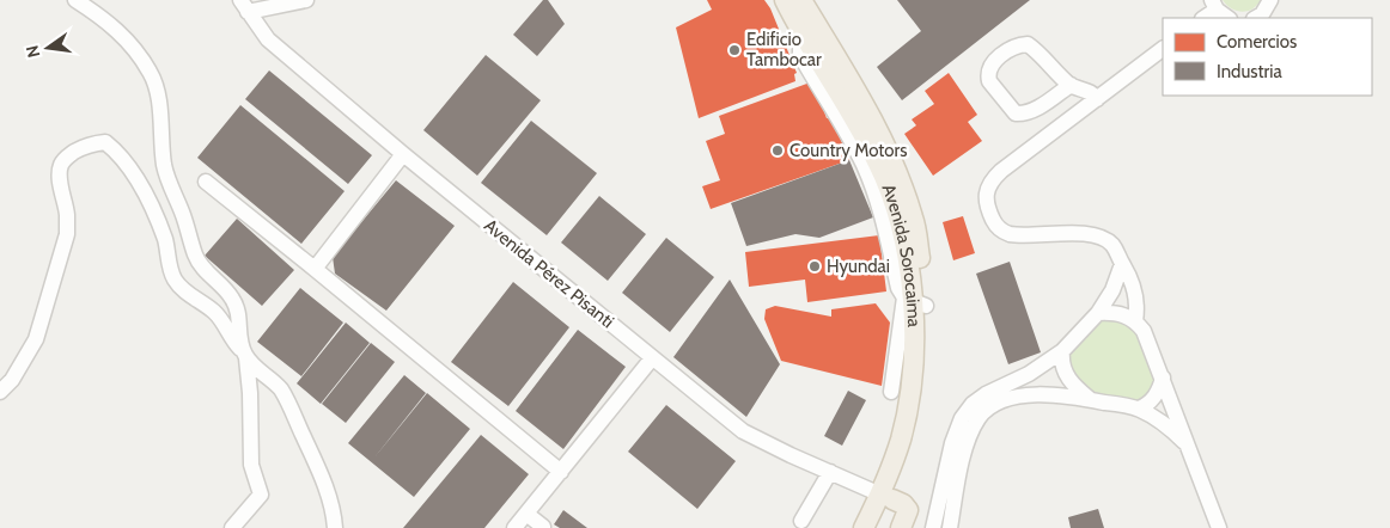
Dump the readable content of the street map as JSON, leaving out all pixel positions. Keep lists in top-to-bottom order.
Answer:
{
  "streets": {
    "main road": ["Avenida Sorocaima"],
    "street": ["Avenida Pérez Pisanti"]
  },
  "crossings": [
    ["Avenida Sorocaima", "Avenida Pérez Pisanti"]
  ],
  "places": ["Edificio Tambocar", "Country Motors", "Hyundai"],
  "legend": ["Comercios", "Industria"],
  "north": "left"
}
